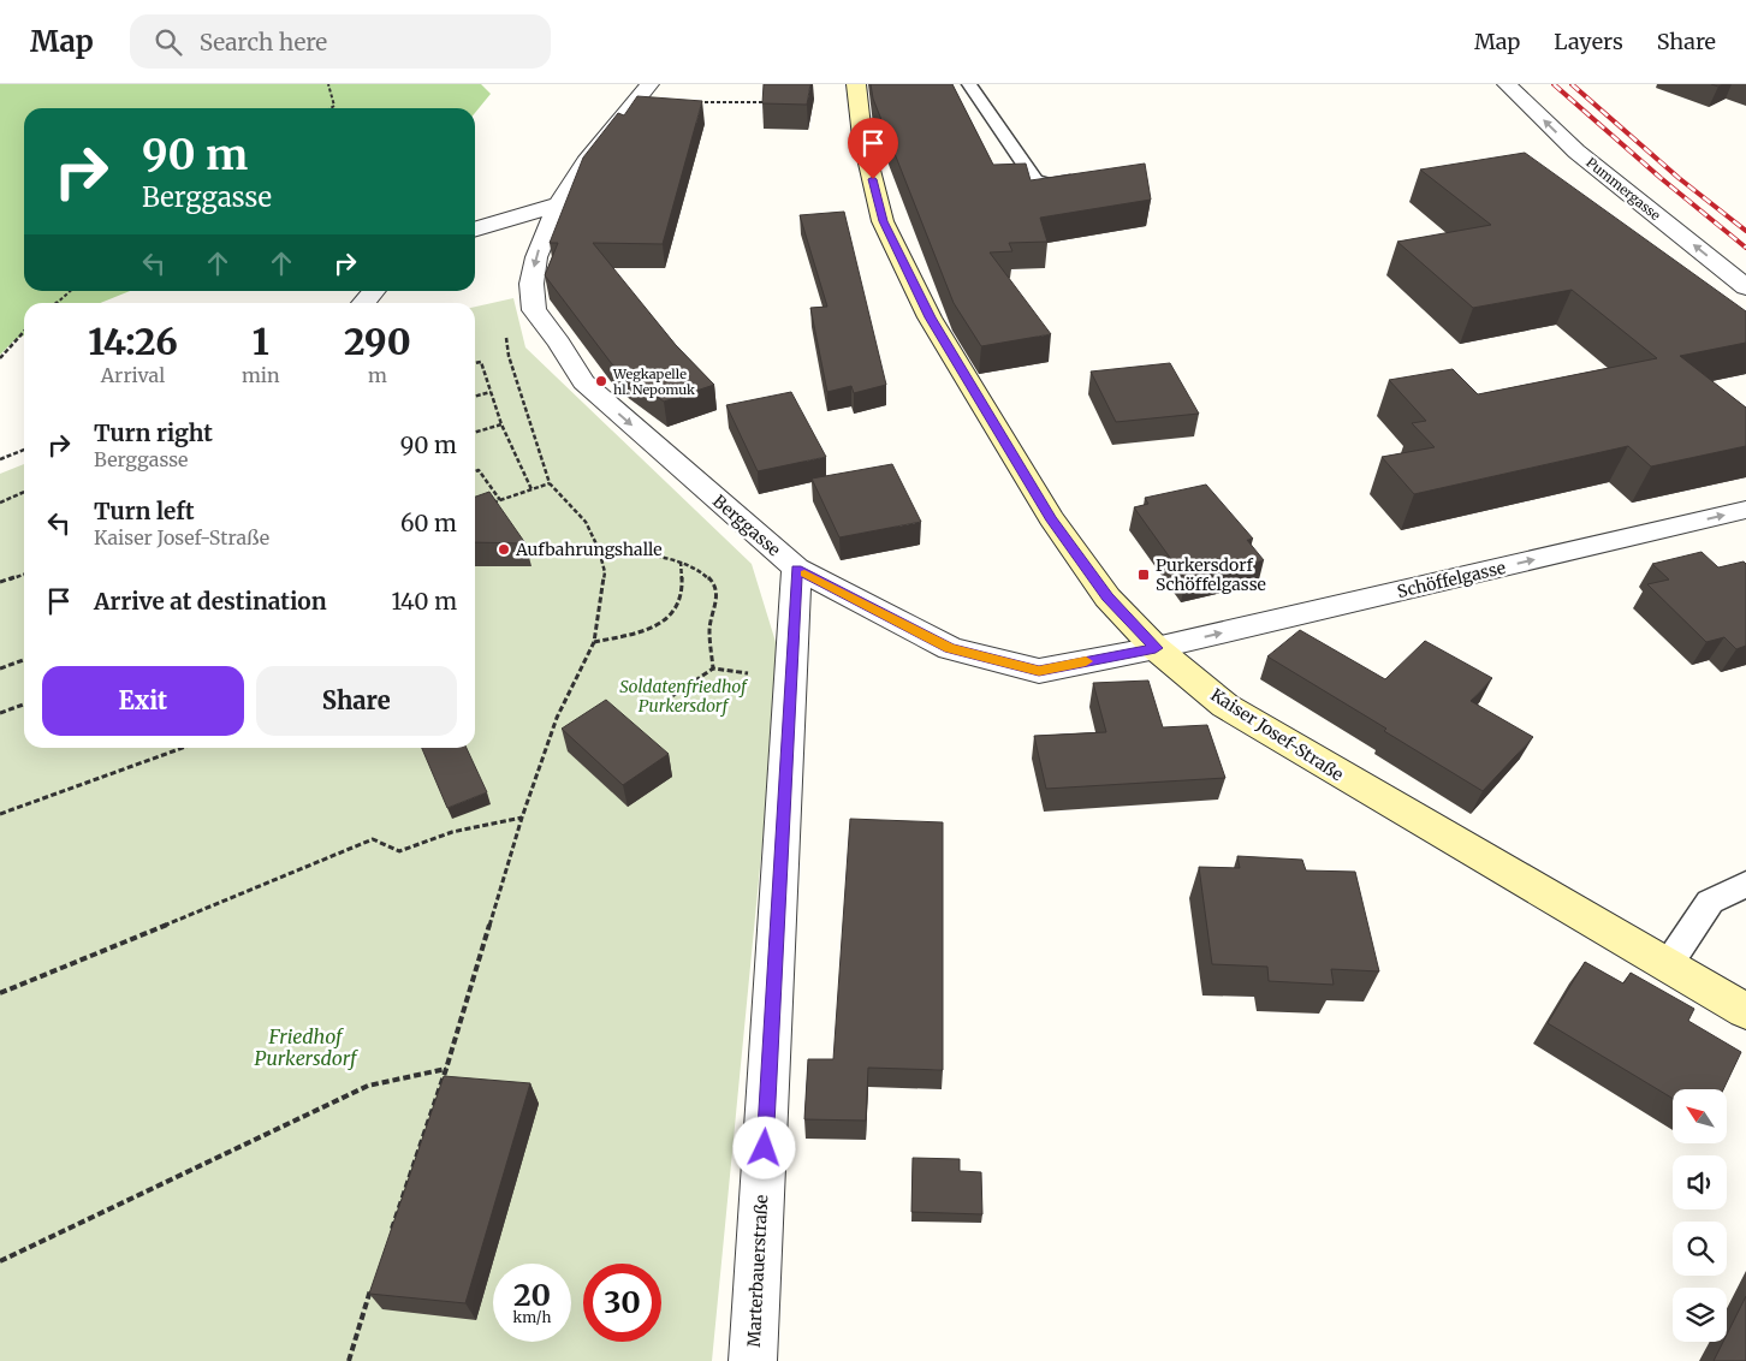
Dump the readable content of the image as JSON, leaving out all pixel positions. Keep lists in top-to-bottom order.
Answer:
{
  "streets": {
    "main road": ["Kaiser Josef-Straße"],
    "street": [
      "Pummergasse",
      "Berggasse",
      "Schöffelgasse",
      "Marterbauerstraße"
    ]
  },
  "crossings": [
    ["Berggasse", "Schöffelgasse"],
    ["Berggasse", "Kaiser Josef-Straße"],
    ["Berggasse", "Marterbauerstraße"],
    ["Schöffelgasse", "Kaiser Josef-Straße"]
  ],
  "one_way": ["Pummergasse", "Berggasse", "Schöffelgasse"],
  "parks": ["Soldatenfriedhof Purkersdorf", "Friedhof Purkersdorf"],
  "places": {
    "other": ["Wegkapelle hl. Nepomuk", "Aufbahrungshalle"],
    "transit": ["Purkersdorf Schöffelgasse"]
  },
  "north": "top left",
  "page": {
    "header": "Map",
    "search": "Search here",
    "nav": ["Map", "Layers", "Share"],
    "turn": ["90 m", "Berggasse"],
    "eta": [
      "14:26",
      "Arrival",
      "1",
      "min",
      "290",
      "m"
    ],
    "list": [
      {
        "name": "Turn right",
        "note": "Berggasse",
        "value": "90 m"
      },
      {
        "name": "Turn left",
        "note": "Kaiser Josef-Straße",
        "value": "60 m"
      },
      {
        "name": "Arrive at destination",
        "value": "140 m"
      }
    ],
    "buttons": ["Exit", "Share"],
    "speed": "20 km/h",
    "limit": "30"
  }
}
